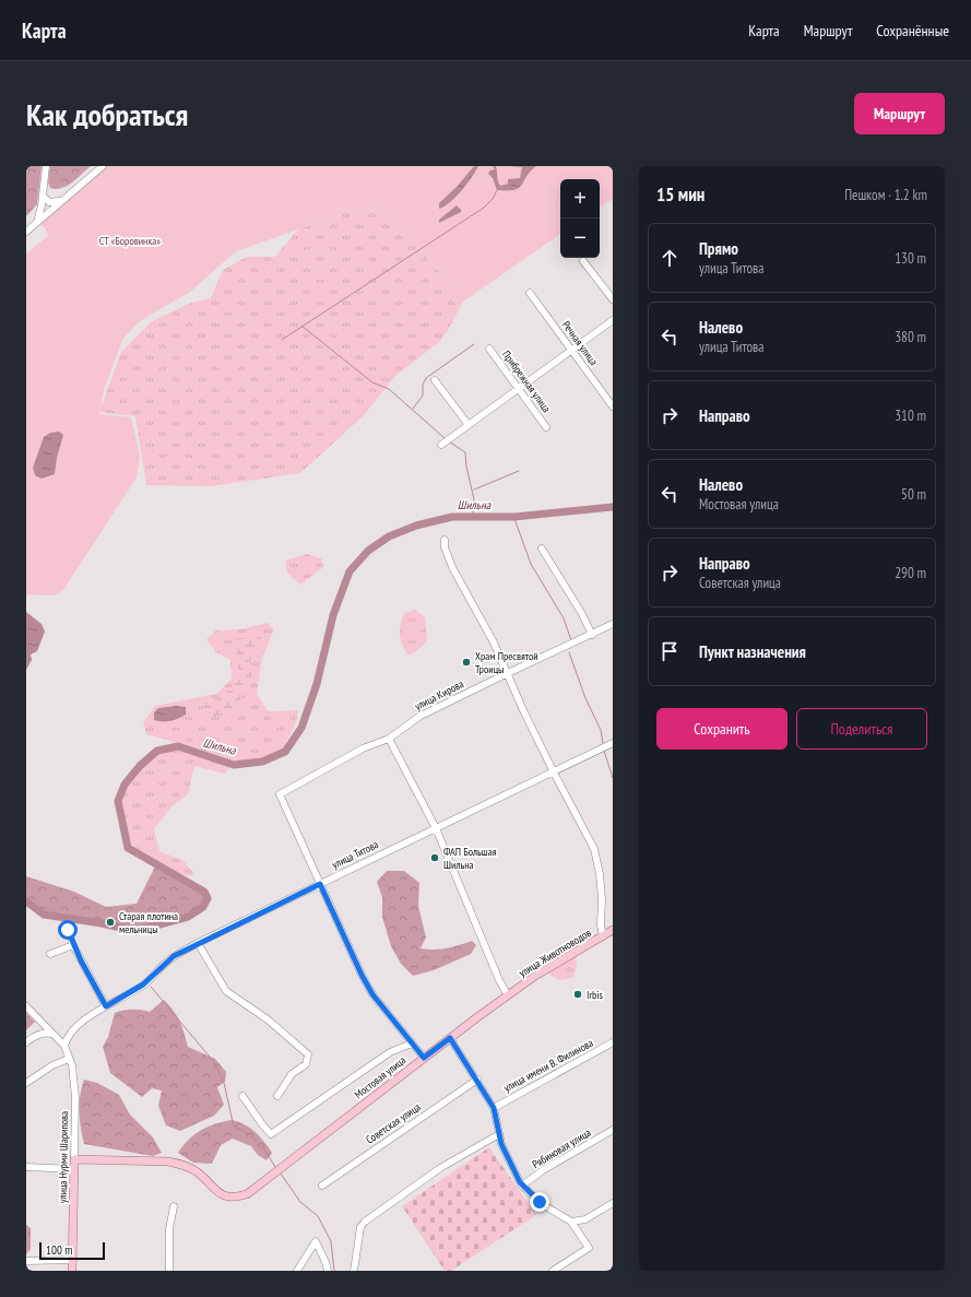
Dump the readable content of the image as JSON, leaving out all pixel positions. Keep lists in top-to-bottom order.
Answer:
{
  "streets": {
    "main road": ["улица Животноводов", "Мостовая улица", "улица Нурми Шарипова"],
    "street": [
      "Речная улица",
      "Прибрежная улица",
      "улица Кирова",
      "улица Титова",
      "улица имени В. Филинова",
      "Советская улица",
      "Рябиновая улица"
    ]
  },
  "crossings": [
    ["улица Кирова", "улица Титова"],
    ["улица Титова", "улица Нурми Шарипова"],
    ["улица Животноводов", "Мостовая улица"],
    ["Мостовая улица", "улица Нурми Шарипова"]
  ],
  "water": ["Шильна"],
  "parks": ["СТ «Боровинка»"],
  "places": [
    "Храм Пресвятой Троицы",
    "ФАП Большая Шильна",
    "Старая плотина мельницы",
    "Irbis"
  ],
  "scale_bar": "100 m",
  "page": {
    "header": "Карта",
    "nav": ["Карта", "Маршрут", "Сохранённые"],
    "buttons": [
      "Маршрут",
      ["Сохранить", "Поделиться"]
    ],
    "title": "Как добраться",
    "heading": ["15 мин", "Пешком · 1.2 km"],
    "map_buttons": ["+", "−"],
    "list": [
      ["Прямо", "улица Титова", "130 m"],
      ["Налево", "улица Титова", "380 m"],
      ["Направо", "310 m"],
      ["Налево", "Мостовая улица", "50 m"],
      ["Направо", "Советская улица", "290 m"],
      "Пункт назначения"
    ],
    "scale": "100 m"
  }
}
